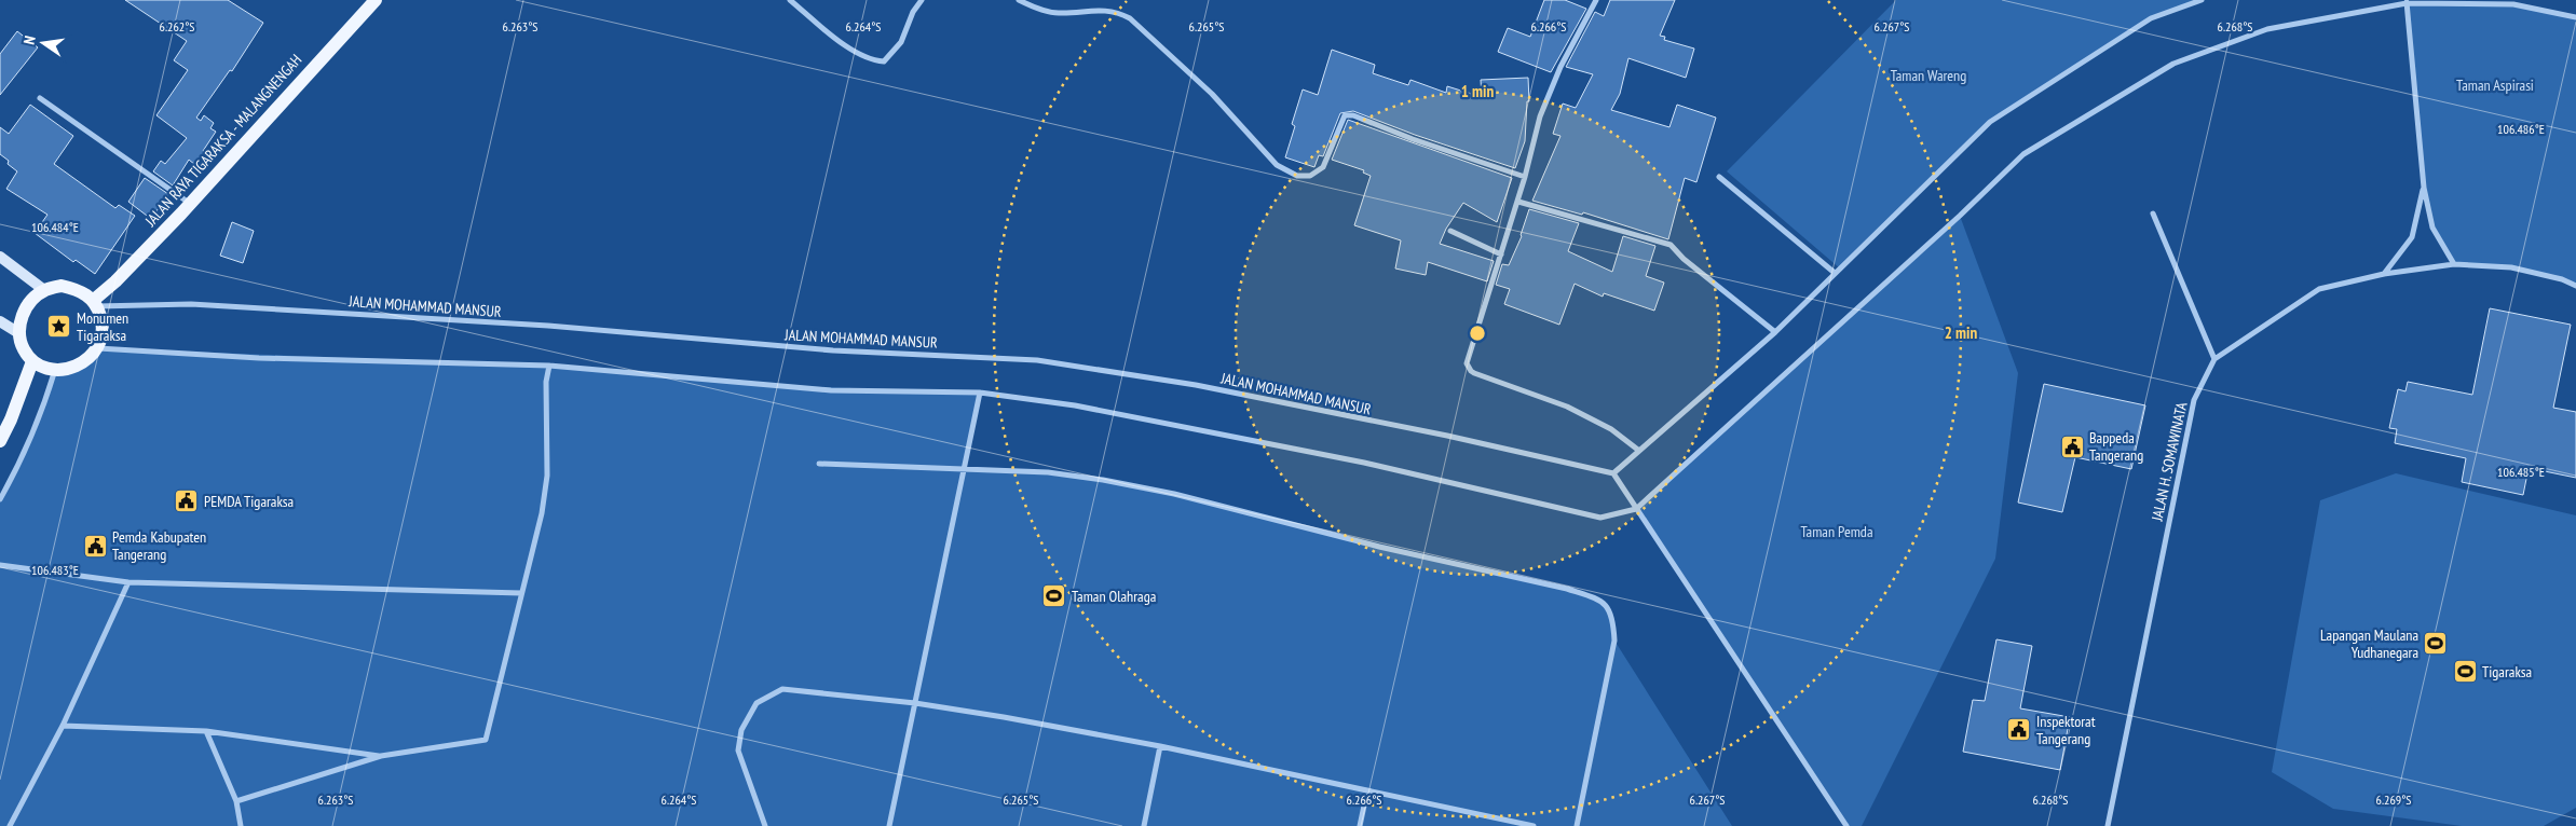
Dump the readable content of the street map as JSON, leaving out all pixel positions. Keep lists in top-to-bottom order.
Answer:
{
  "streets": {
    "main road": ["JALAN RAYA TIGARAKSA - MALANGNENGAH"],
    "street": ["JALAN MOHAMMAD MANSUR", "JALAN H. SOMAWINATA"]
  },
  "crossings": [
    ["JALAN RAYA TIGARAKSA - MALANGNENGAH", "JALAN MOHAMMAD MANSUR"]
  ],
  "parks": ["Taman Wareng", "Taman Aspirasi", "Taman Pemda"],
  "places": {
    "place": ["Monumen Tigaraksa"],
    "public building": [
      "Bappeda Tangerang",
      "PEMDA Tigaraksa",
      "Pemda Kabupaten Tangerang",
      "Inspektorat Tangerang"
    ],
    "sports": ["Taman Olahraga", "Lapangan Maulana Yudhanegara", "Tigaraksa"]
  },
  "north": "left",
  "coordinates": [
    "6.262°S",
    "6.263°S",
    "6.264°S",
    "6.265°S",
    "6.266°S",
    "6.267°S",
    "6.268°S",
    "106.486°E",
    "106.484°E",
    "106.485°E",
    "106.483°E",
    "6.269°S"
  ],
  "rings": ["1 min", "2 min"]
}
